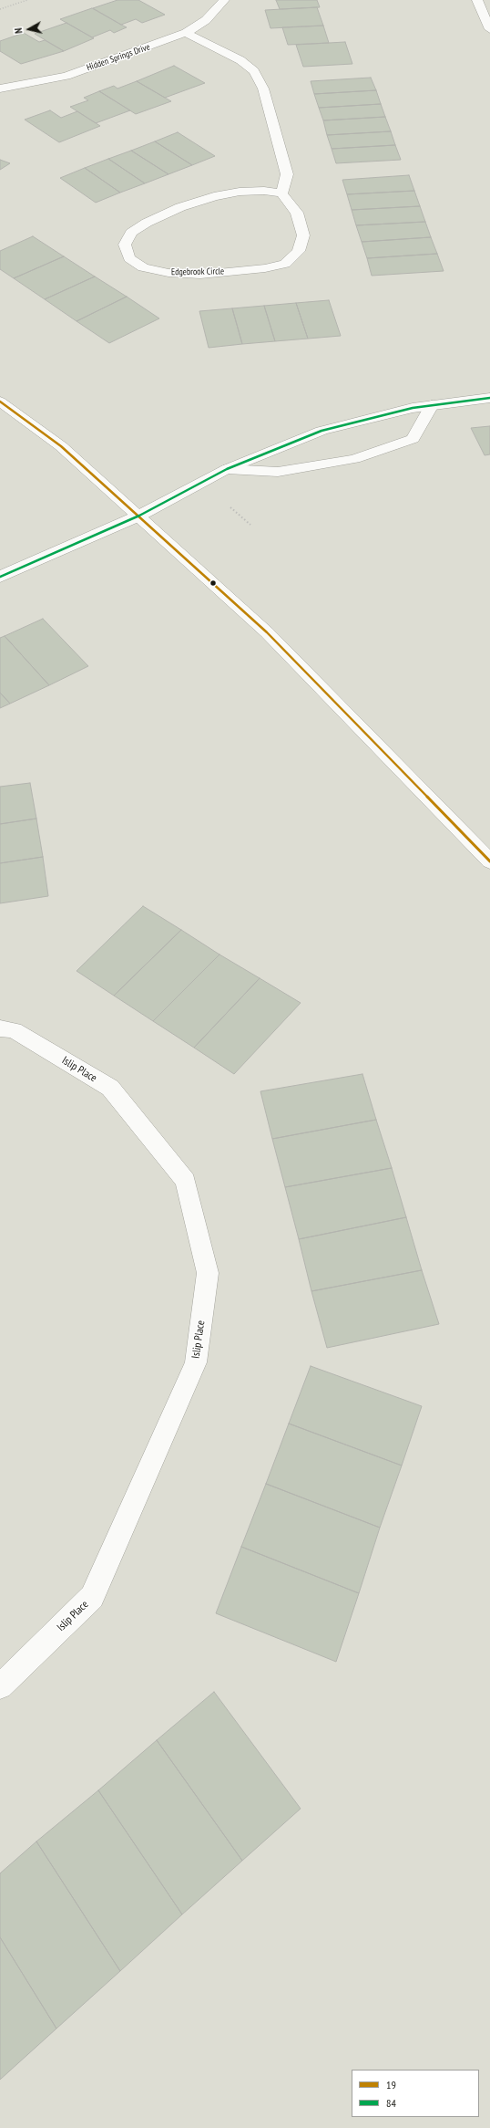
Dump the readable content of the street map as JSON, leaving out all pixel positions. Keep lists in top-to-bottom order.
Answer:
{
  "streets": {
    "street": ["Hidden Springs Drive", "Edgebrook Circle", "Islip Place"]
  },
  "lines": ["transit line 84", "transit line 19"],
  "legend": ["19", "84"],
  "north": "left"
}
